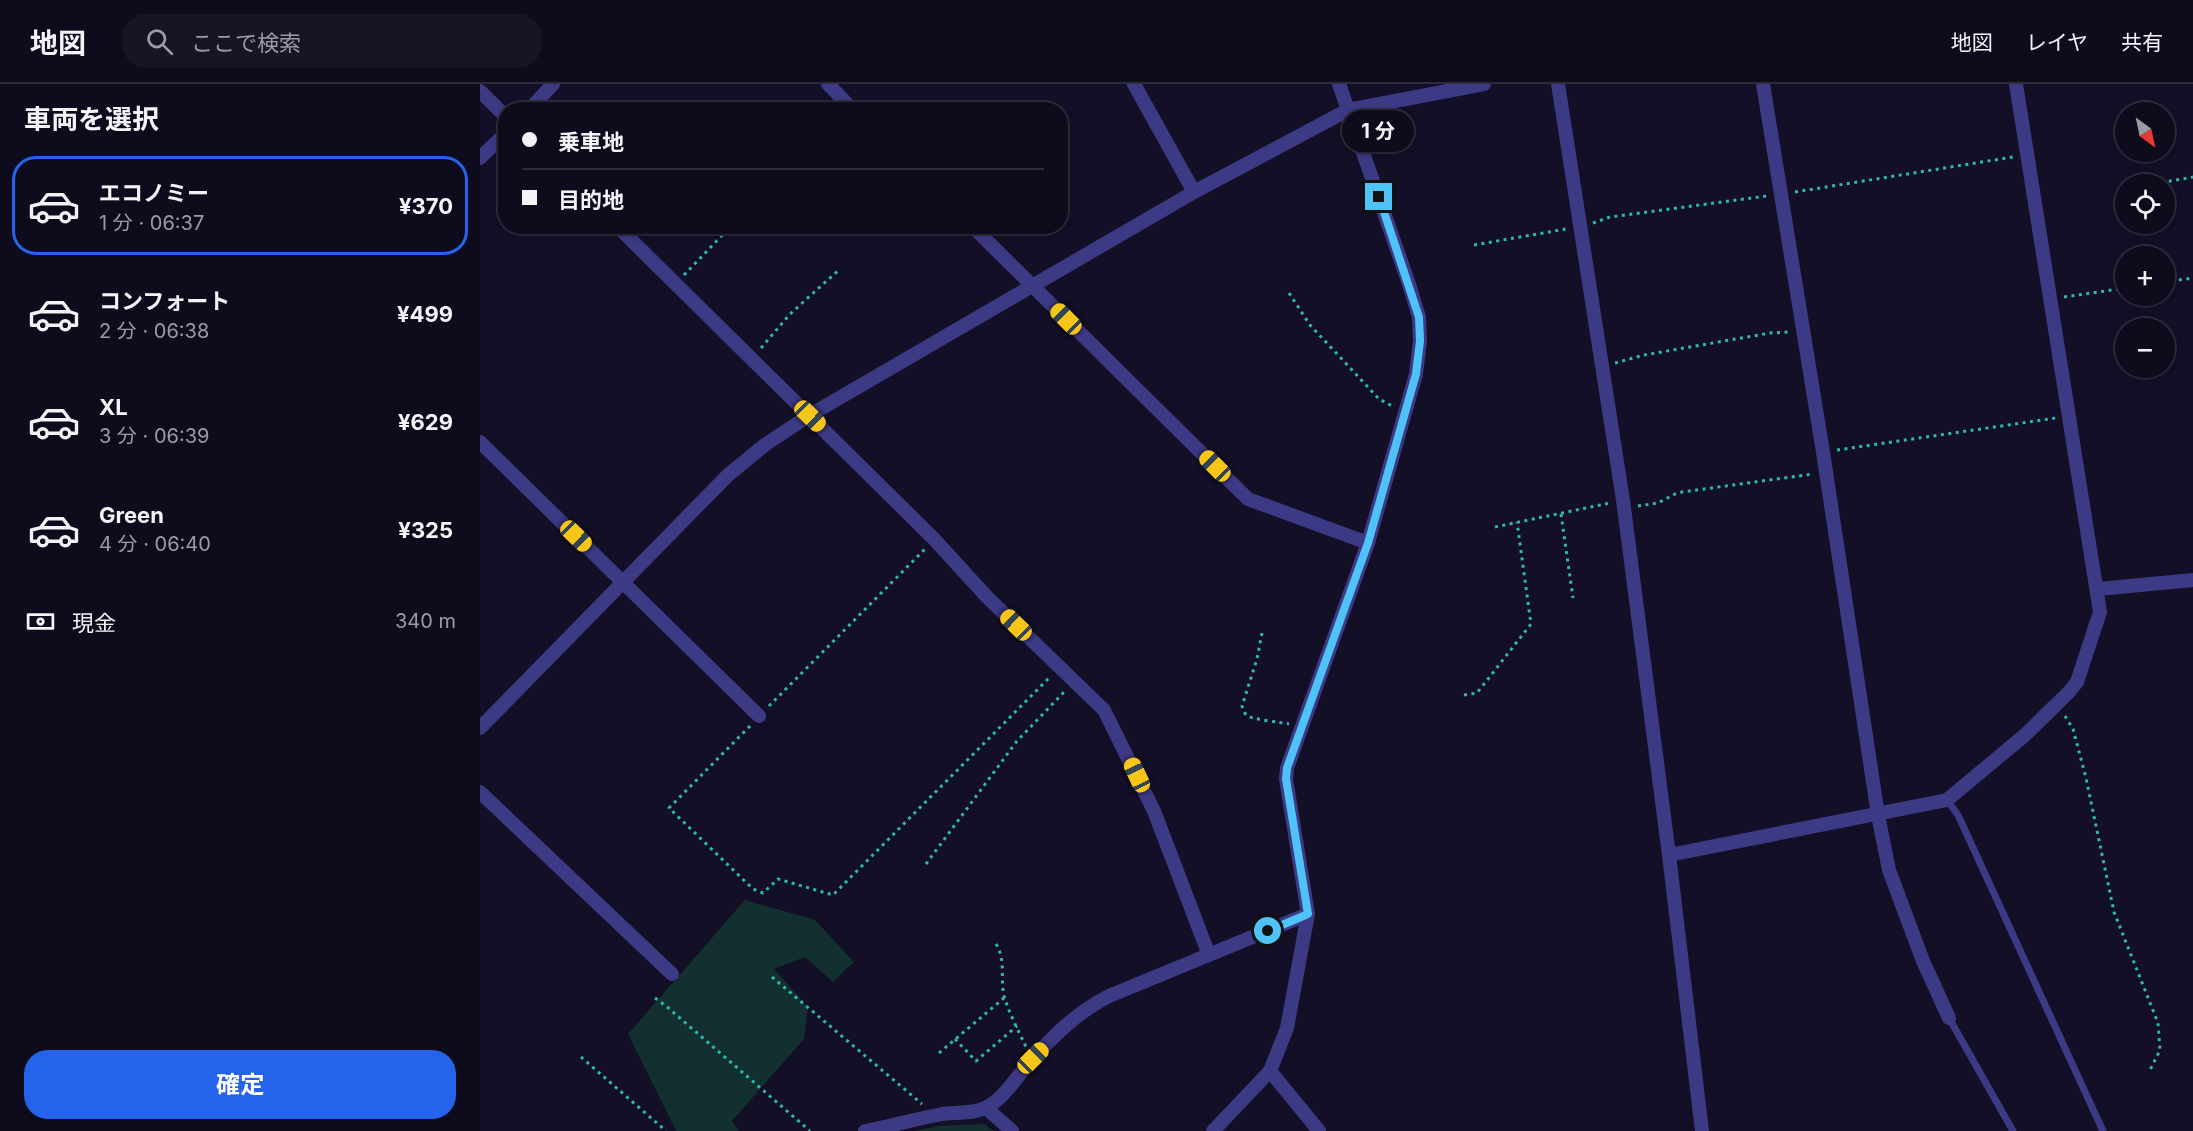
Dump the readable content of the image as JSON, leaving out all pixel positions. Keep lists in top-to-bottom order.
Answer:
{
  "north": "bottom right",
  "page": {
    "header": "地図",
    "search": "ここで検索",
    "nav": ["地図", "レイヤ", "共有"],
    "heading": "車両を選択",
    "map_buttons": ["+", "−"],
    "banner": ["乗車地", "目的地"],
    "bubble": "1 分",
    "list": [
      {
        "name": "エコノミー",
        "note": "1 分 · 06:37",
        "value": "¥370"
      },
      {
        "name": "コンフォート",
        "note": "2 分 · 06:38",
        "value": "¥499"
      },
      {
        "name": "XL",
        "note": "3 分 · 06:39",
        "value": "¥629"
      },
      {
        "name": "Green",
        "note": "4 分 · 06:40",
        "value": "¥325"
      }
    ],
    "pay": ["現金", "340 m"],
    "buttons": "確定"
  }
}
